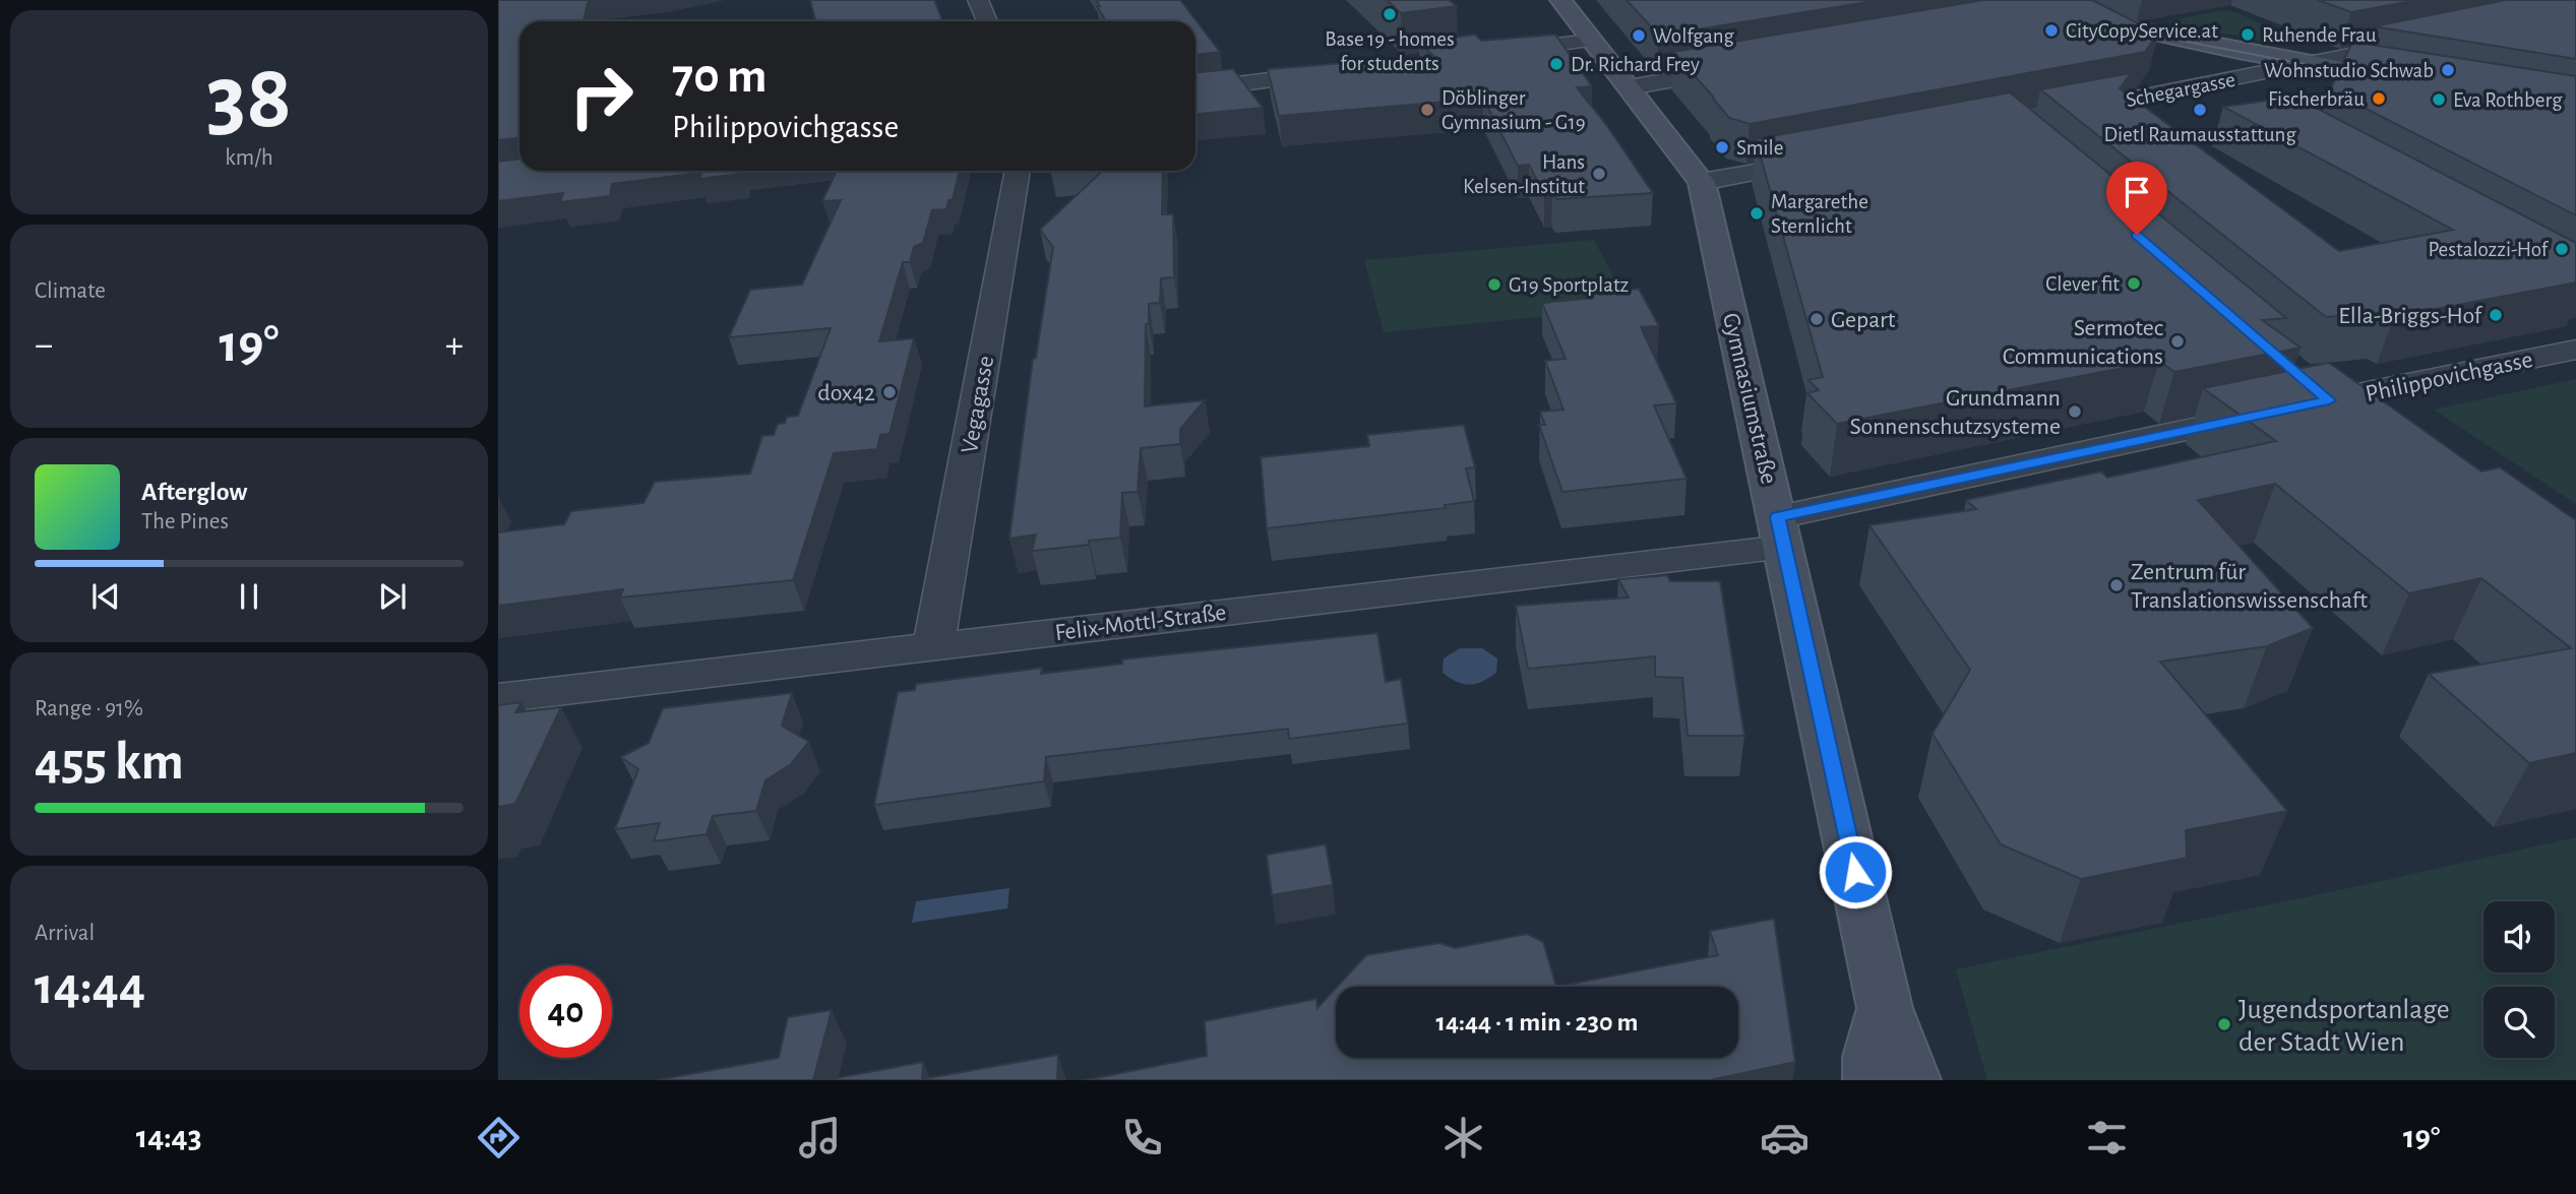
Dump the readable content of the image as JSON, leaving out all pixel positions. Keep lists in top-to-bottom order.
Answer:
{
  "streets": {
    "street": [
      "Schegargasse",
      "Philippovichgasse",
      "Gymnasiumstraße",
      "Vegagasse",
      "Felix-Mottl-Straße"
    ]
  },
  "crossings": [
    ["Philippovichgasse", "Gymnasiumstraße"],
    ["Philippovichgasse", "Felix-Mottl-Straße"],
    ["Gymnasiumstraße", "Felix-Mottl-Straße"],
    ["Vegagasse", "Felix-Mottl-Straße"]
  ],
  "places": [
    "Base 19 - homes for students",
    "CityCopyService.at",
    "Ruhende Frau",
    "Wolfgang",
    "Dr. Richard Frey",
    "Wohnstudio Schwab",
    "Fischerbräu",
    "Eva Rothberg",
    "Döblinger Gymnasium - G19",
    "Dietl Raumausstattung",
    "Smile",
    "Hans Kelsen-Institut",
    "Margarethe Sternlicht",
    "Pestalozzi-Hof",
    "Clever fit",
    "G19 Sportplatz",
    "Ella-Briggs-Hof",
    "Gepart",
    "Sermotec Communications",
    "dox42",
    "Grundmann Sonnenschutzsysteme",
    "Zentrum für Translationswissenschaft",
    "Jugendsportanlage der Stadt Wien"
  ],
  "page": {
    "tile": [
      ["38", "km/h"],
      "Climate",
      ["Range · 91%", "455 km"],
      ["Arrival", "14:44"]
    ],
    "turn": ["70 m", "Philippovichgasse"],
    "heat": ["−", "19°", "+"],
    "song": ["Afterglow", "The Pines"],
    "limit": "40",
    "trip": "14:44 · 1 min · 230 m",
    "tabs": ["14:43", "19°"]
  }
}
